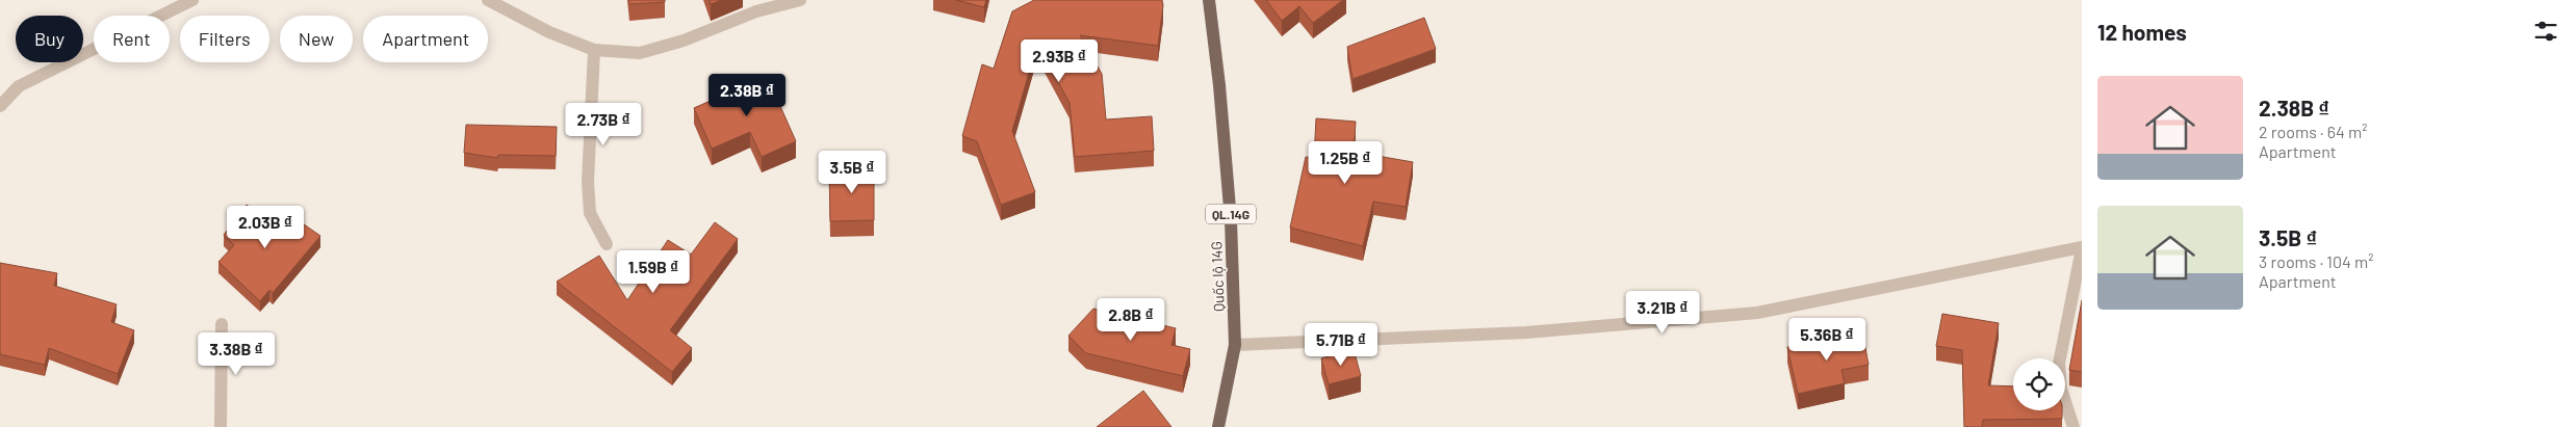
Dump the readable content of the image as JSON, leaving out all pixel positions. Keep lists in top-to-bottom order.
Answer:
{
  "streets": {
    "main road": ["QL.14G", "Quốc lộ 14G"]
  },
  "page": {
    "heading": "12 homes",
    "chip": [
      "Buy",
      "Rent",
      "Filters",
      "New",
      "Apartment"
    ],
    "price": [
      "2.93B ₫",
      "2.38B ₫",
      "2.73B ₫",
      "1.25B ₫",
      "3.5B ₫",
      "2.03B ₫",
      "1.59B ₫",
      "3.21B ₫",
      "2.8B ₫",
      "5.36B ₫",
      "5.71B ₫",
      "3.38B ₫"
    ],
    "list": [
      {
        "name": "2.38B ₫",
        "note": "2 rooms · 64 m² · Apartment"
      },
      {
        "name": "3.5B ₫",
        "note": "3 rooms · 104 m² · Apartment"
      }
    ]
  }
}
